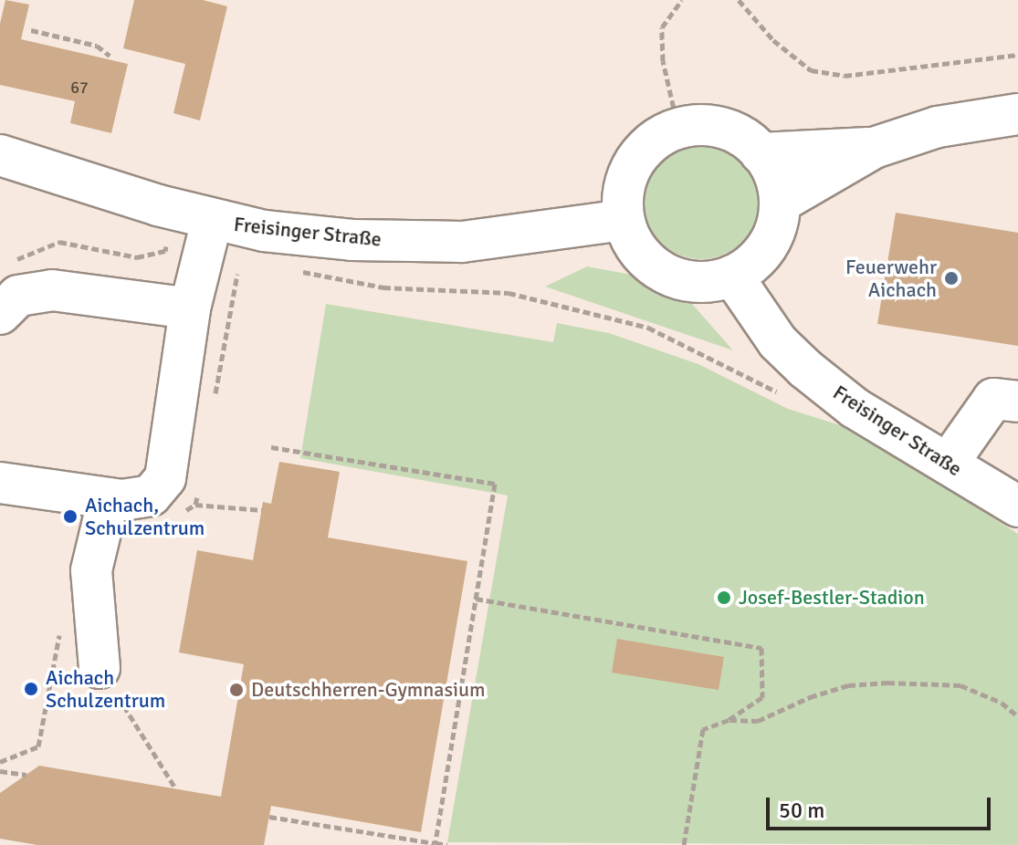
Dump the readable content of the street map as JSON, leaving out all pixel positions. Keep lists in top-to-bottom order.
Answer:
{
  "streets": {
    "main road": ["Freisinger Straße"]
  },
  "places": [
    "Feuerwehr Aichach",
    "Aichach, Schulzentrum",
    "Josef-Bestler-Stadion",
    "Aichach Schulzentrum",
    "Deutschherren-Gymnasium"
  ],
  "house_numbers": ["67"],
  "scale_bar": "50 m"
}
